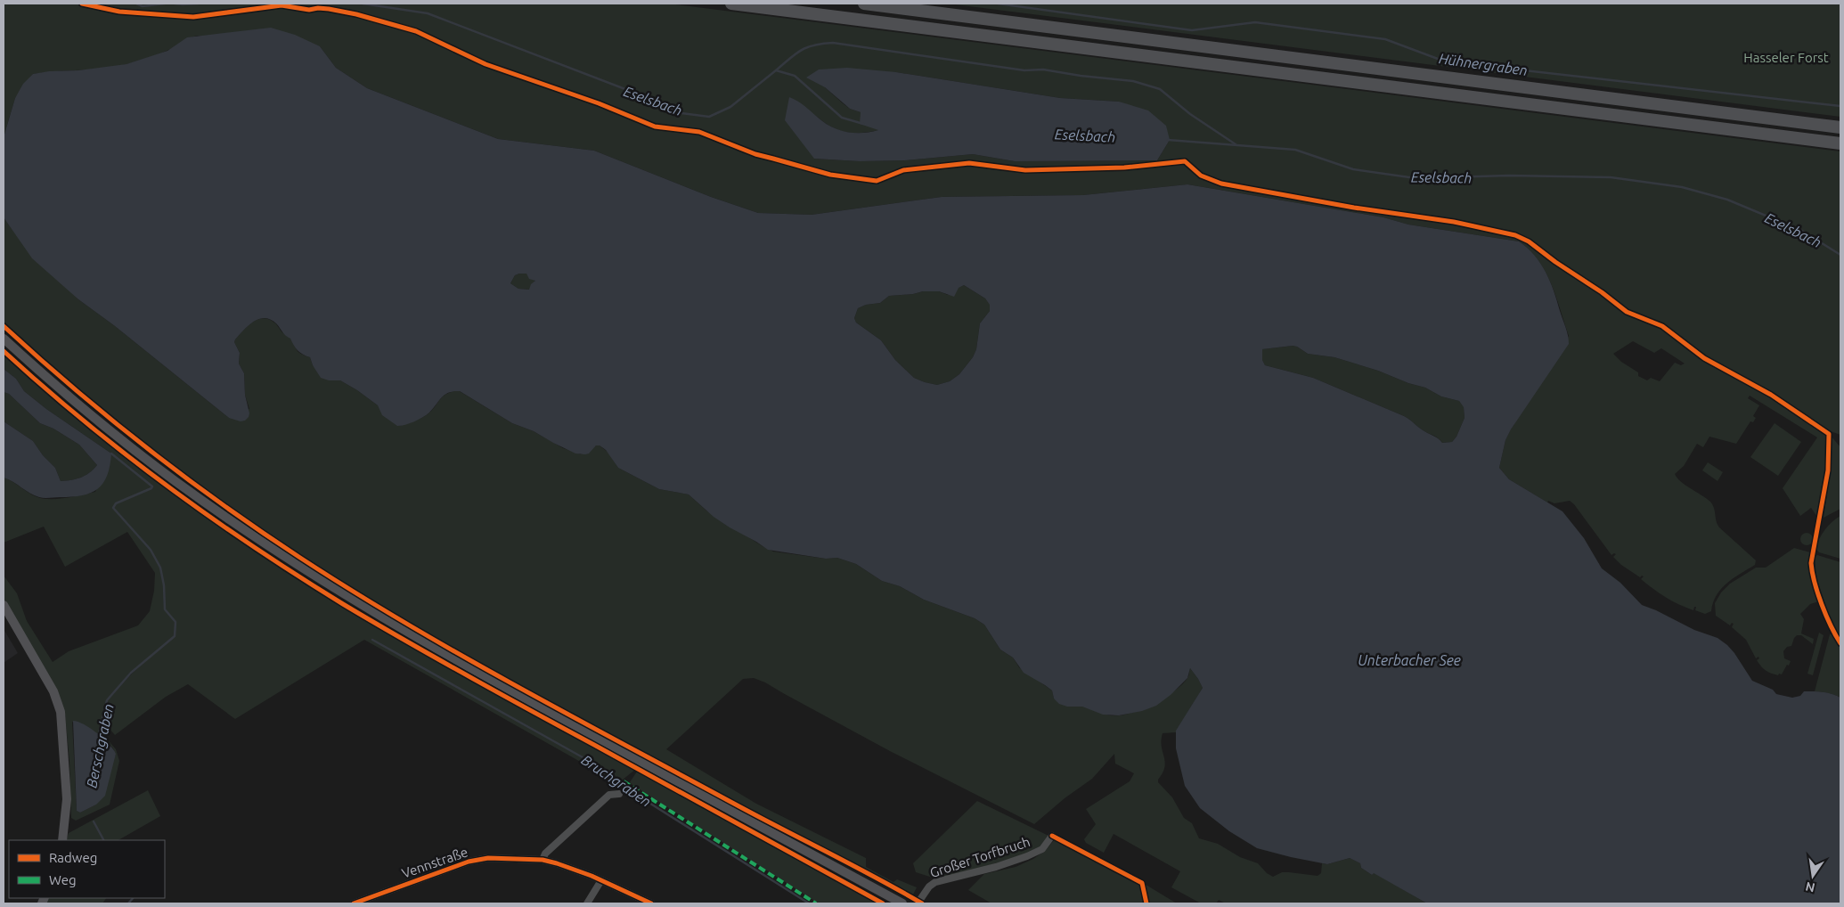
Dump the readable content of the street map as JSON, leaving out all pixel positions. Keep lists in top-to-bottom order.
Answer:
{
  "streets": {
    "street": ["Großer Torfbruch", "Vennstraße"]
  },
  "water": [
    "Hühnergraben",
    "Eselsbach",
    "Unterbacher See",
    "Berschgraben",
    "Bruchgraben"
  ],
  "parks": ["Hasseler Forst"],
  "legend": ["Radweg", "Weg"],
  "north": "bottom"
}
